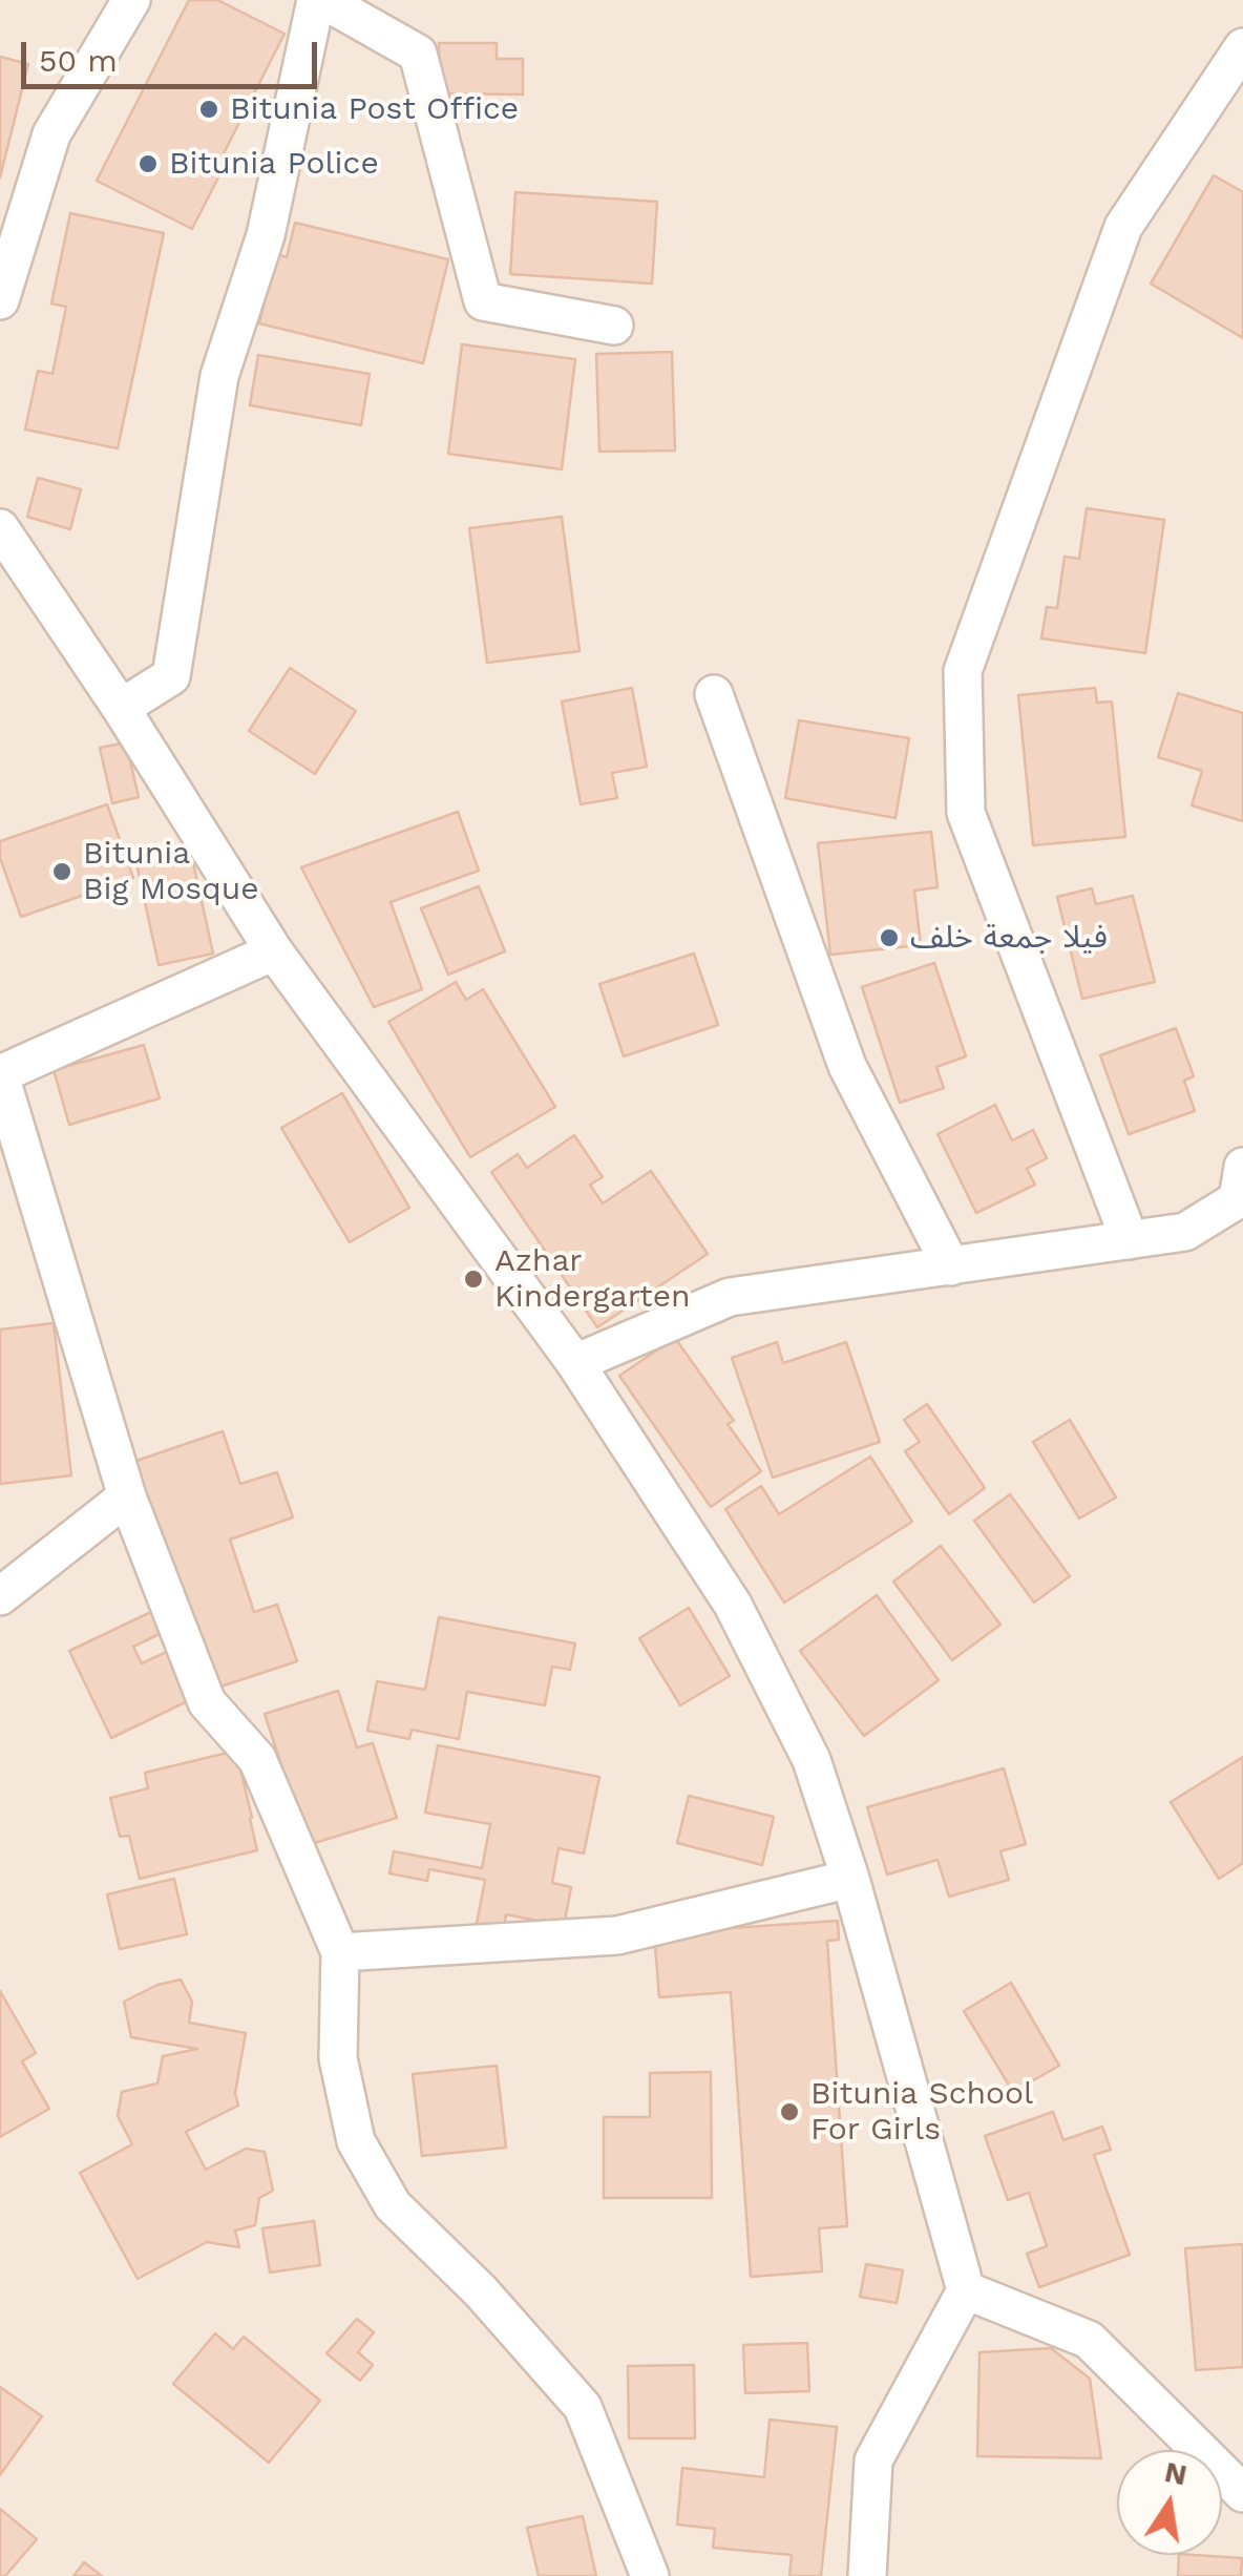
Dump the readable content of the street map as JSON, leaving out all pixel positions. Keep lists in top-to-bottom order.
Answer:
{
  "places": [
    "Bitunia Post Office",
    "Bitunia Police",
    "Bitunia Big Mosque",
    "فيلا جمعة خلف",
    "Azhar Kindergarten",
    "Bitunia School For Girls"
  ],
  "scale_bar": "50 m",
  "north": "top"
}
